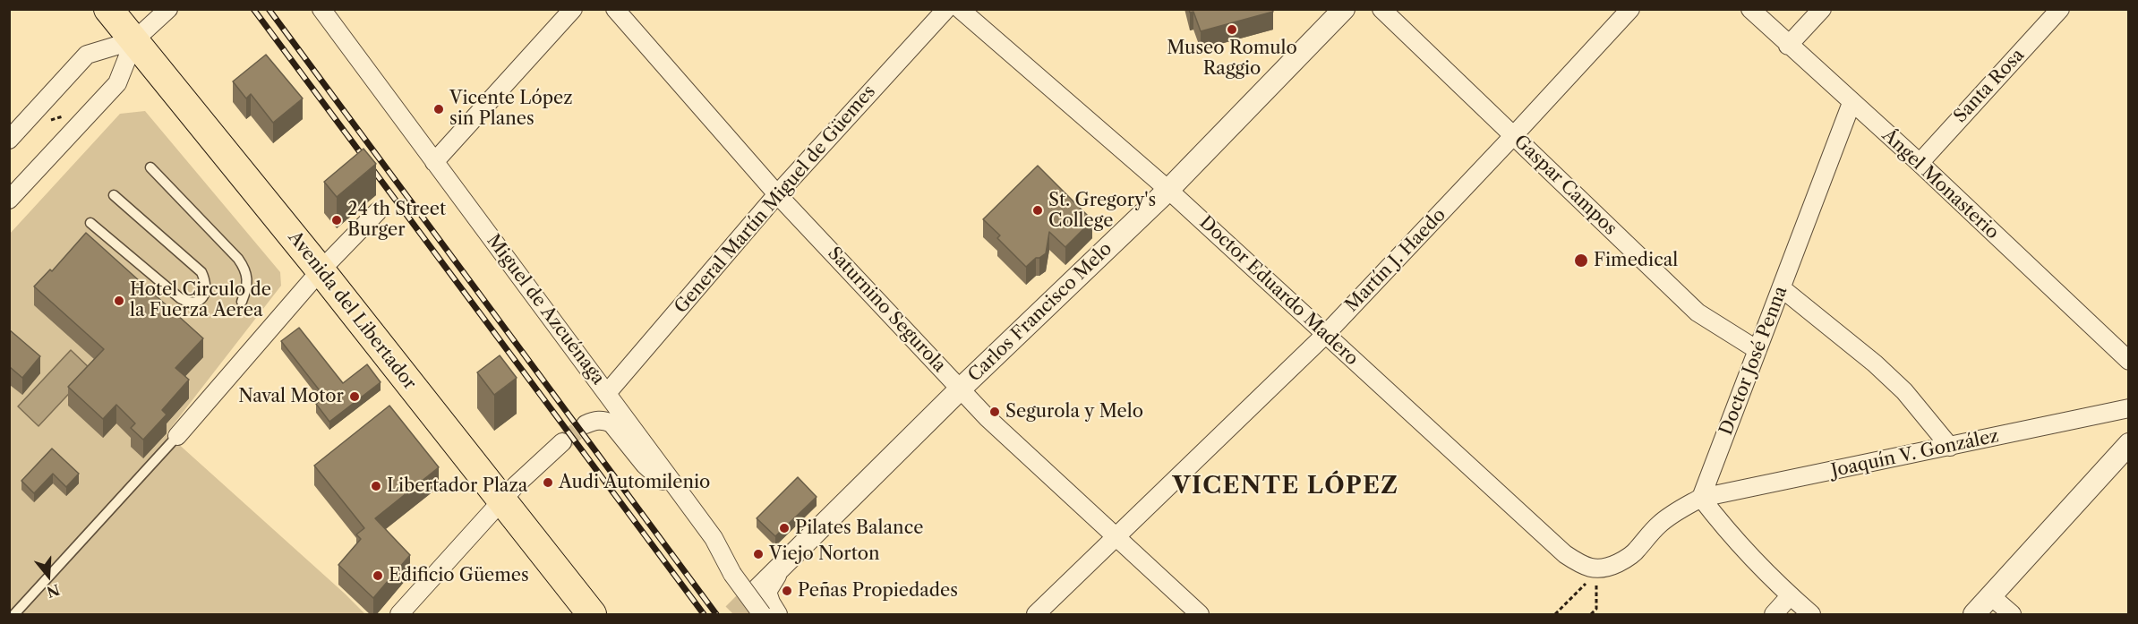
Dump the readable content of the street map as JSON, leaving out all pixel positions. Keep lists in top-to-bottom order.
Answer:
{
  "streets": {
    "main road": ["Avenida del Libertador"],
    "street": [
      "Santa Rosa",
      "Ángel Monasterio",
      "Gaspar Campos",
      "General Martín Miguel de Güemes",
      "Martín J. Haedo",
      "Doctor Eduardo Madero",
      "Miguel de Azcuénaga",
      "Saturnino Segurola",
      "Carlos Francisco Melo",
      "Doctor José Penna",
      "Joaquín V. González"
    ]
  },
  "crossings": [
    ["Santa Rosa", "Ángel Monasterio"],
    ["Ángel Monasterio", "Doctor José Penna"],
    ["Gaspar Campos", "Martín J. Haedo"],
    ["Gaspar Campos", "Doctor José Penna"],
    ["General Martín Miguel de Güemes", "Miguel de Azcuénaga"],
    ["General Martín Miguel de Güemes", "Saturnino Segurola"],
    ["Martín J. Haedo", "Doctor Eduardo Madero"],
    ["Martín J. Haedo", "Saturnino Segurola"],
    ["Doctor Eduardo Madero", "Carlos Francisco Melo"],
    ["Saturnino Segurola", "Carlos Francisco Melo"],
    ["Doctor José Penna", "Joaquín V. González"]
  ],
  "districts": ["VICENTE LÓPEZ"],
  "places": [
    "Museo Romulo Raggio",
    "Vicente López sin Planes",
    "St. Gregory's College",
    "24 th Street Burger",
    "Fimedical",
    "Hotel Circulo de la Fuerza Aerea",
    "Naval Motor",
    "Segurola y Melo",
    "Audi Automilenio",
    "Libertador Plaza",
    "Pilates Balance",
    "Viejo Norton",
    "Edificio Güemes",
    "Peñas Propiedades"
  ],
  "north": "bottom"
}
